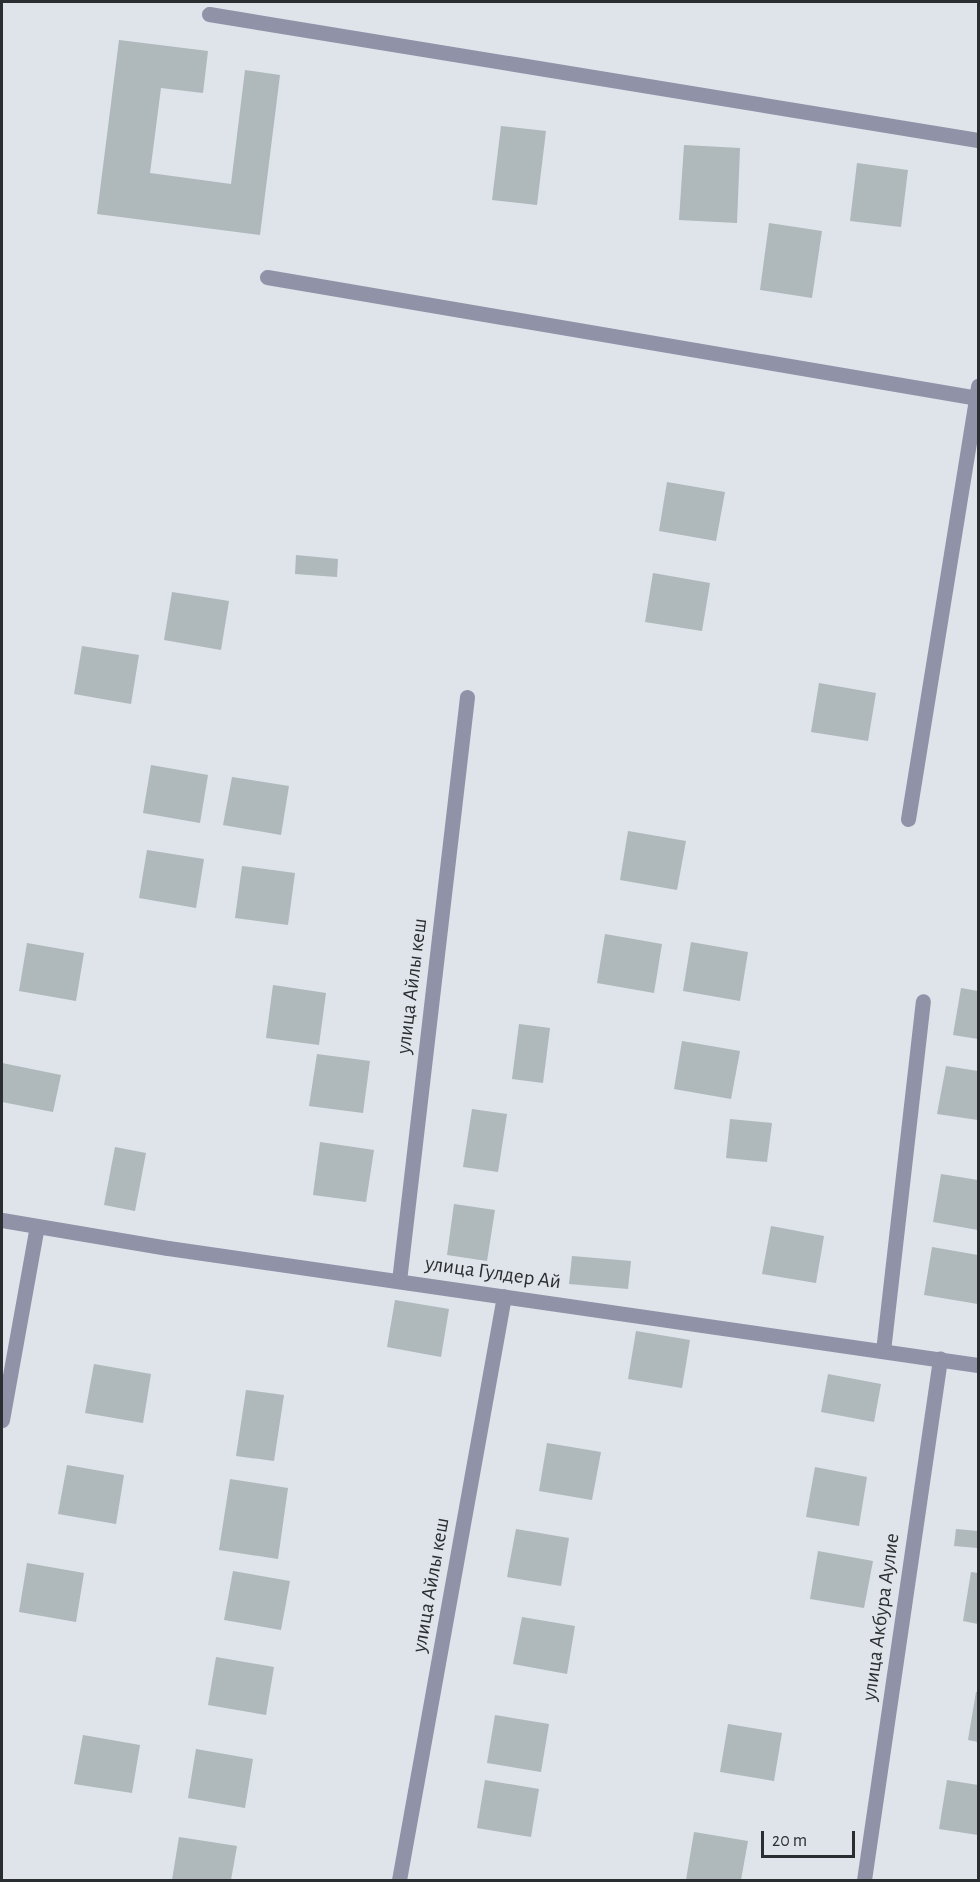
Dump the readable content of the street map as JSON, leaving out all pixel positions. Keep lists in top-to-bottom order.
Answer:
{
  "streets": {
    "street": ["улица Айлы кеш", "улица Гулдер Ай", "улица Акбура Аулие"]
  },
  "crossings": [
    ["улица Айлы кеш", "улица Гулдер Ай"],
    ["улица Гулдер Ай", "улица Акбура Аулие"]
  ],
  "scale_bar": "20 m"
}
